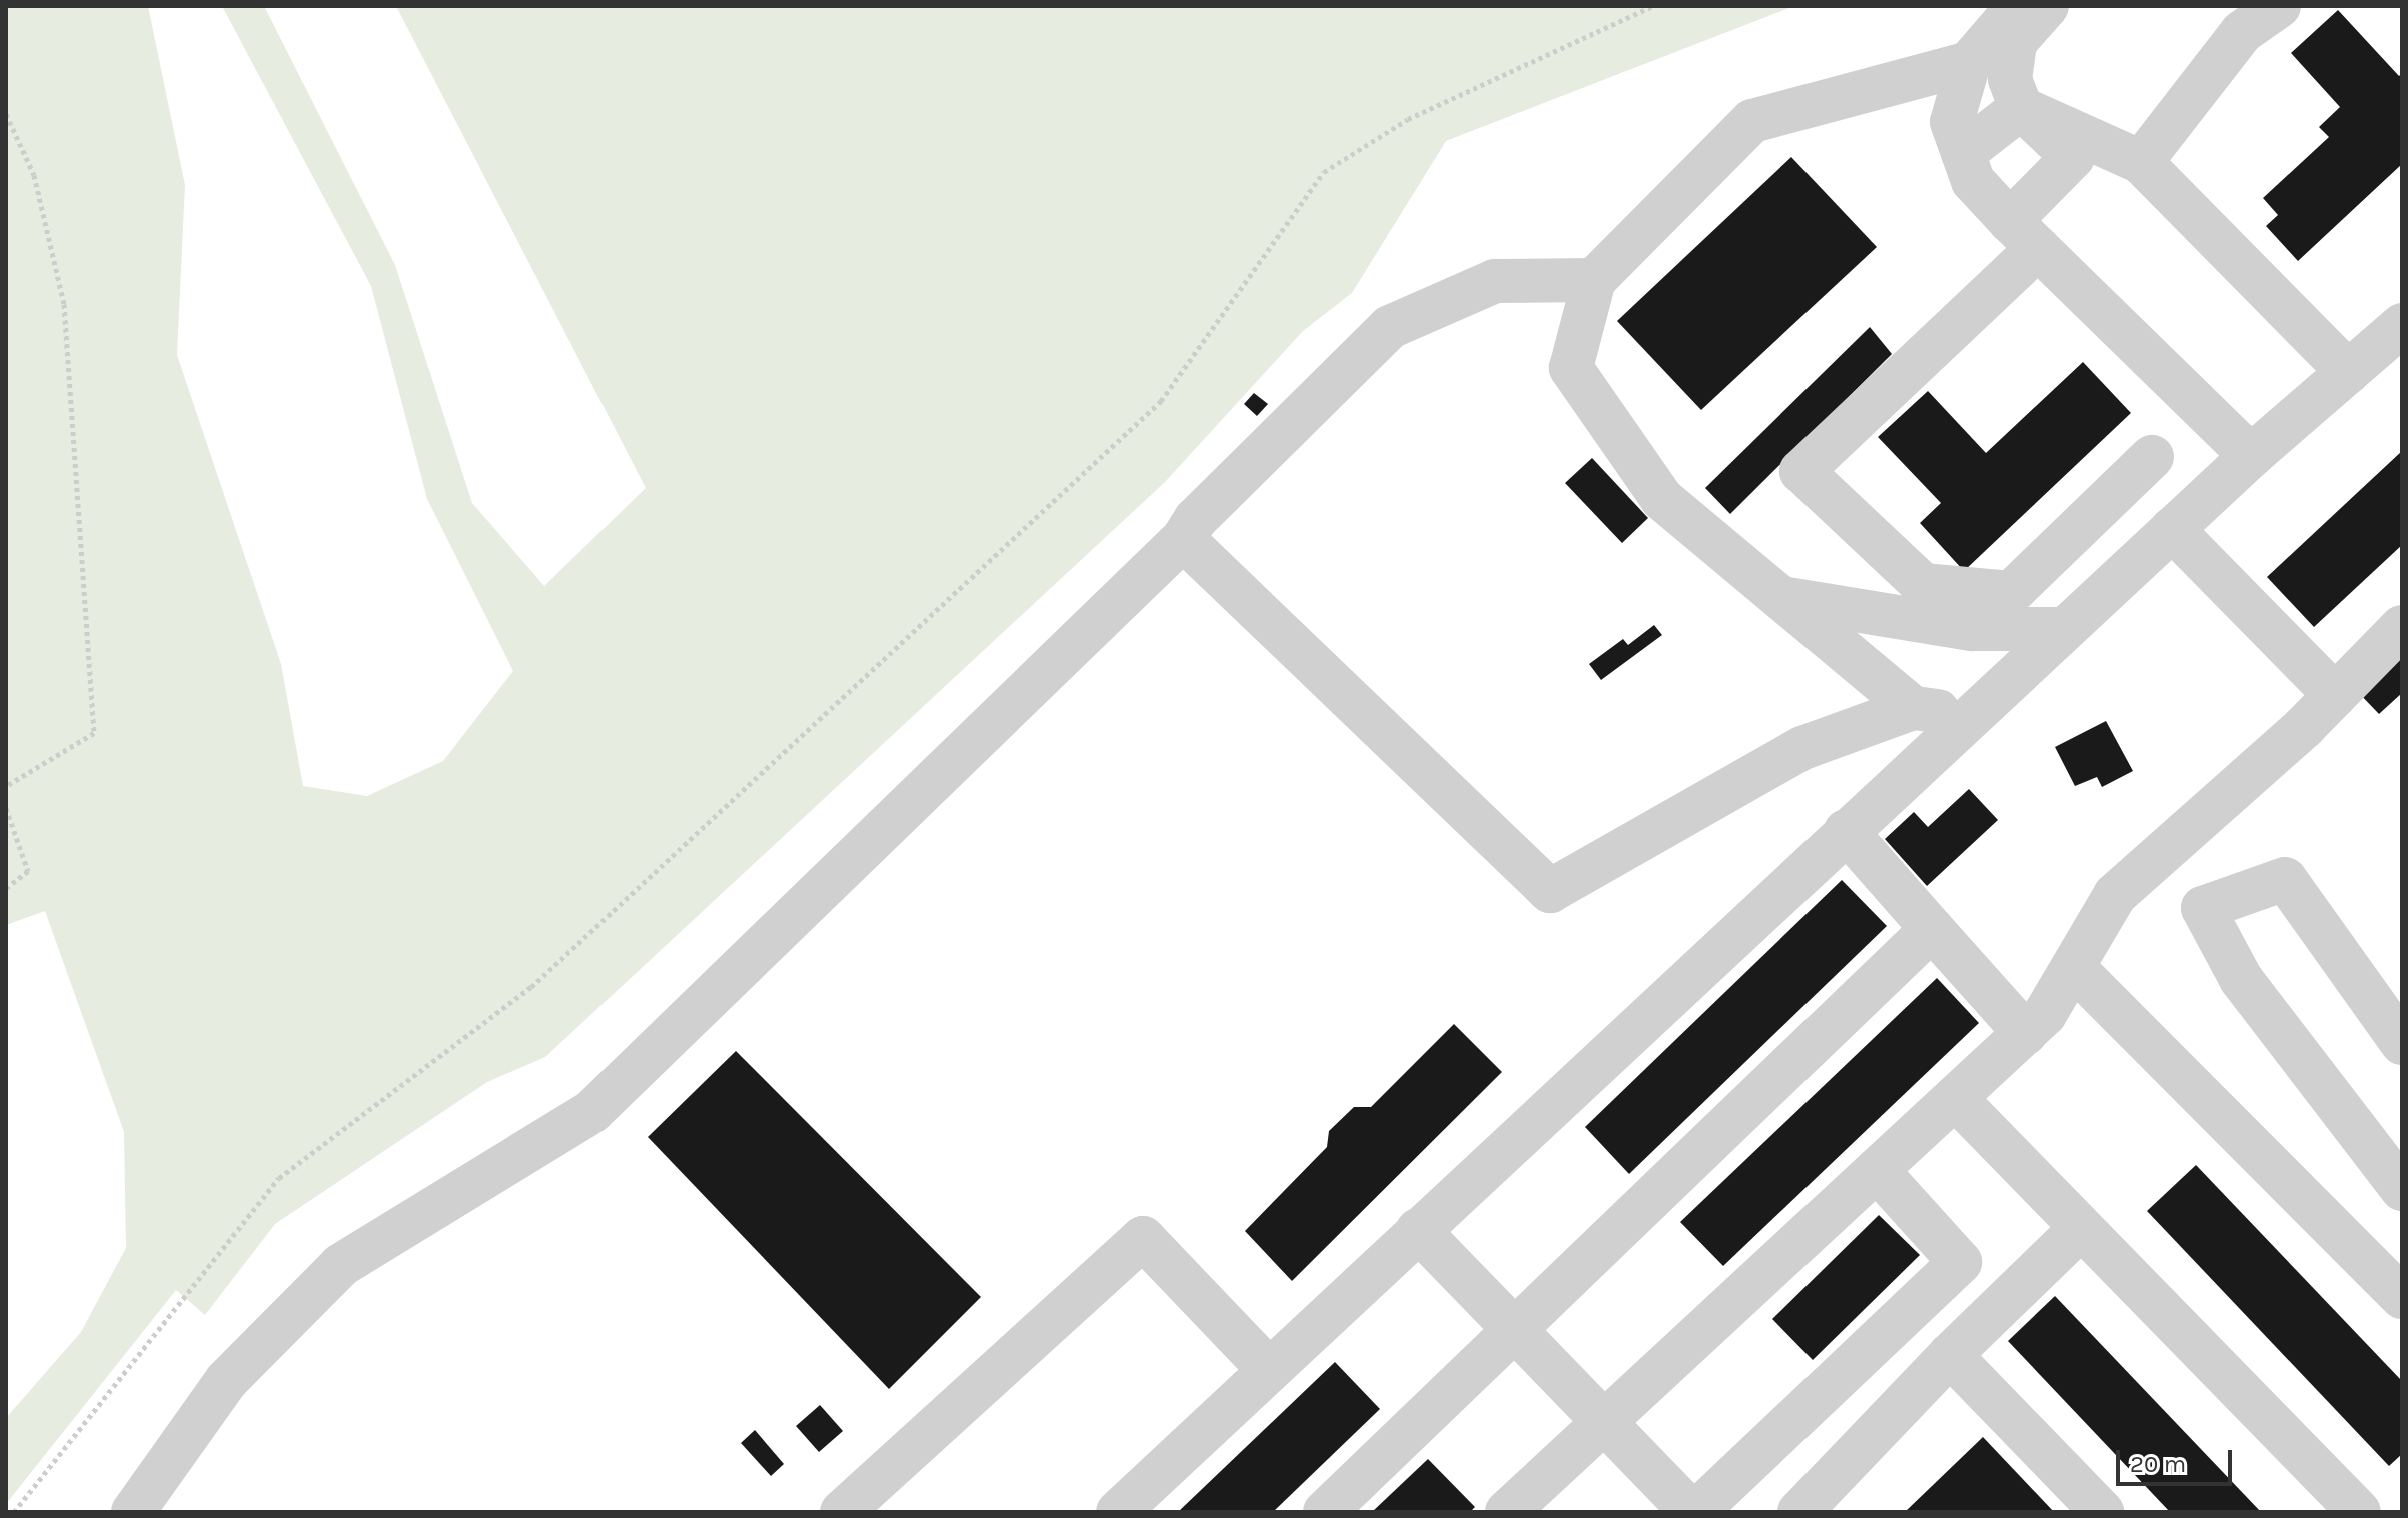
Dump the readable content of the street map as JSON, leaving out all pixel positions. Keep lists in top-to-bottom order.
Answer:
{
  "scale_bar": "20 m"
}
